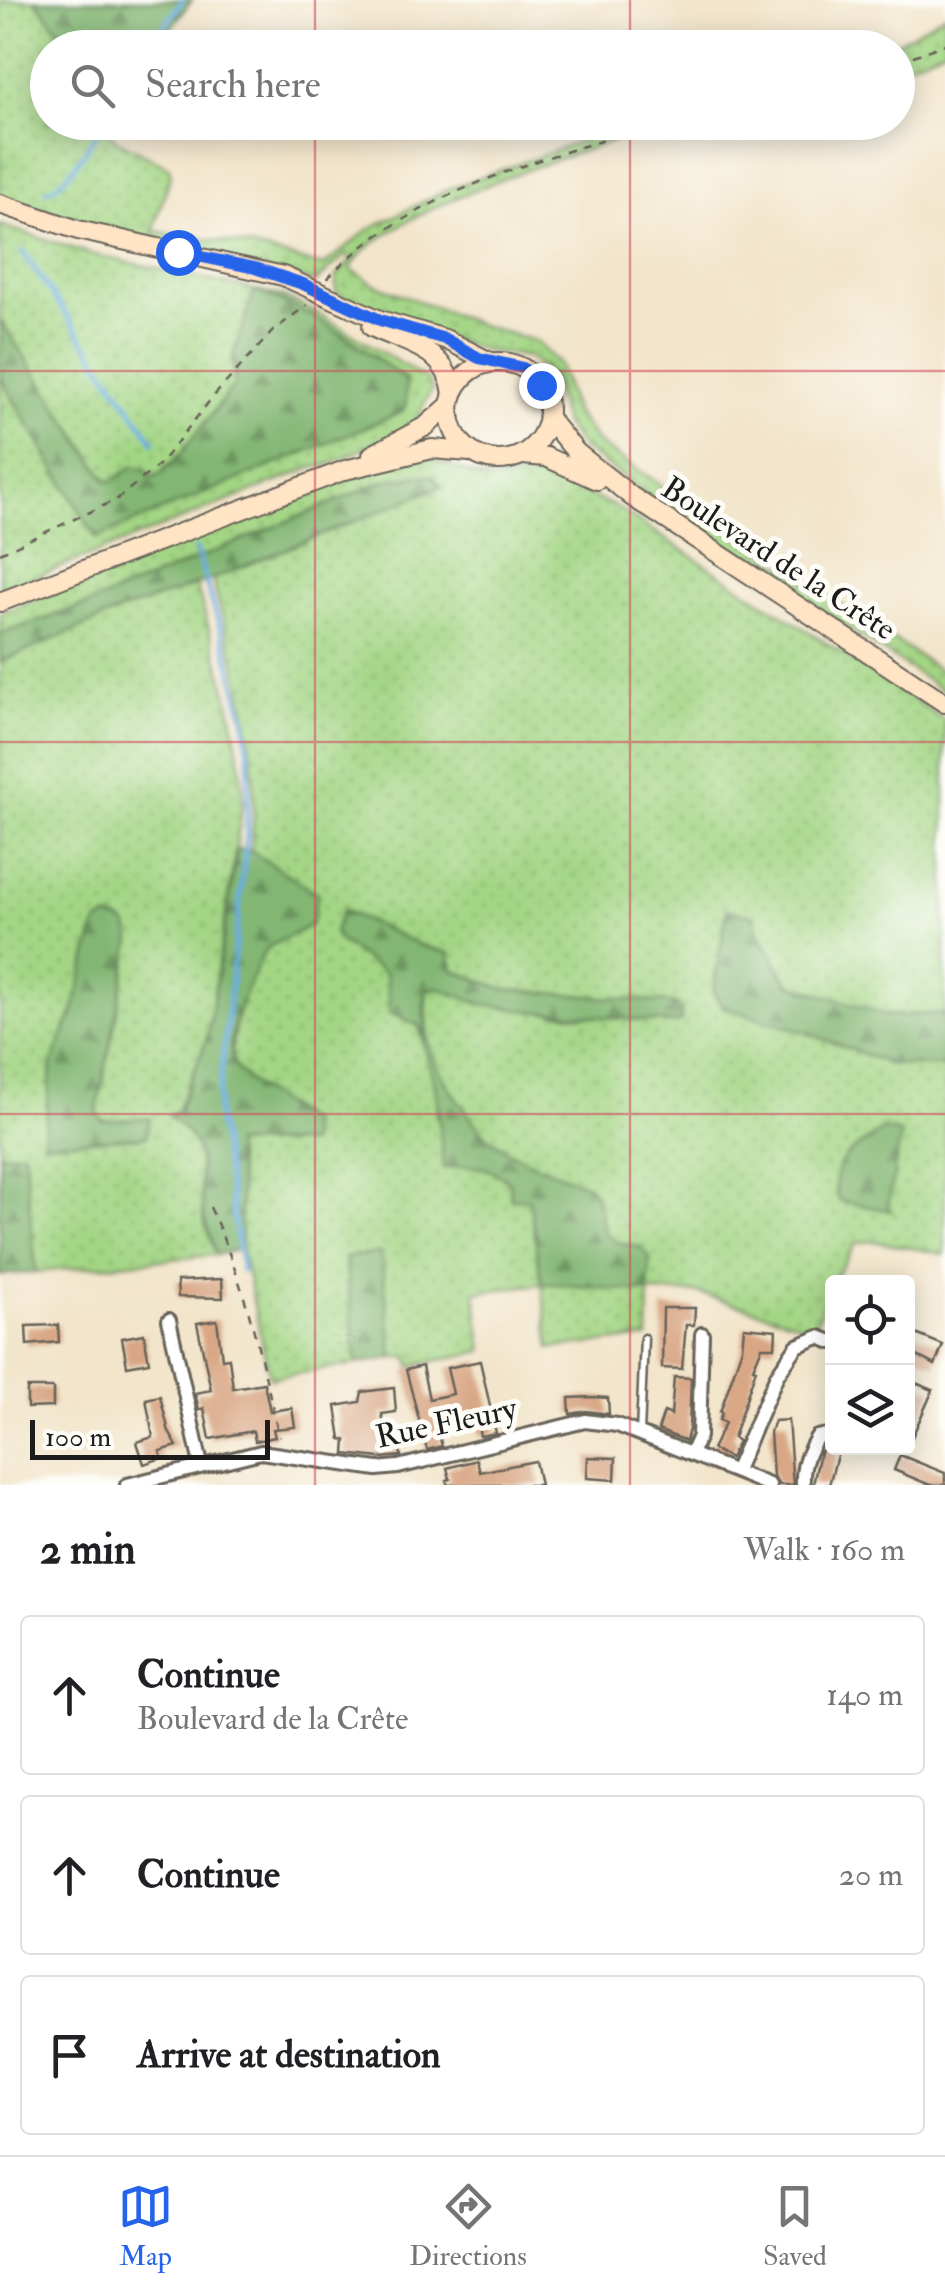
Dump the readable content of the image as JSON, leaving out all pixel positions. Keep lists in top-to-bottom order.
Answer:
{
  "streets": {
    "main road": ["Boulevard de la Crête"],
    "street": ["Rue Fleury"]
  },
  "scale_bar": "100 m",
  "page": {
    "search": "Search here",
    "scale": "100 m",
    "heading": ["2 min", "Walk · 160 m"],
    "list": [
      ["Continue", "Boulevard de la Crête", "140 m"],
      ["Continue", "20 m"],
      "Arrive at destination"
    ],
    "nav": ["Map", "Directions", "Saved"]
  }
}
